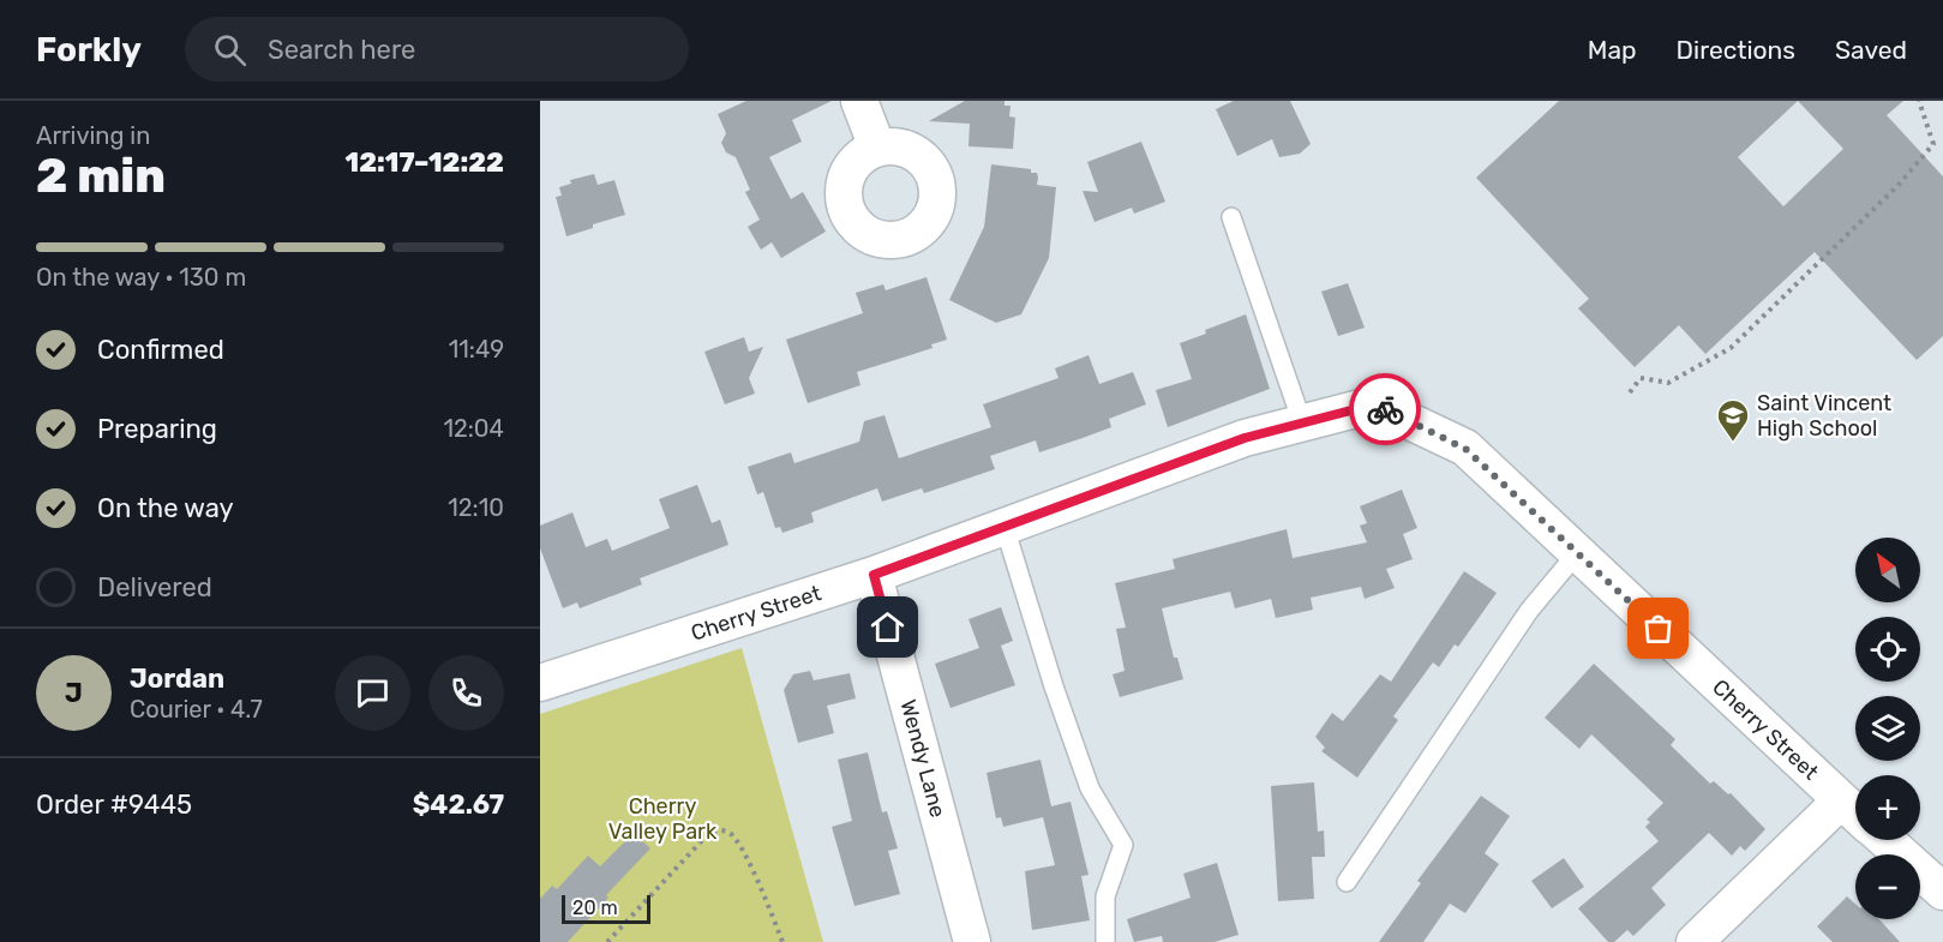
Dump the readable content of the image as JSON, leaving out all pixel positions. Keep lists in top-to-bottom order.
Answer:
{
  "streets": {
    "street": ["Cherry Street", "Wendy Lane"]
  },
  "crossings": [
    ["Cherry Street", "Wendy Lane"]
  ],
  "parks": ["Cherry Valley Park"],
  "places": {
    "school or university": ["Saint Vincent High School"]
  },
  "scale_bar": "20 m",
  "north": "top left",
  "page": {
    "header": "Forkly",
    "search": "Search here",
    "nav": ["Map", "Directions", "Saved"],
    "heading": ["2 min", "Arriving in", "12:17–12:22"],
    "panel": [
      "Jordan",
      "Courier · 4.7",
      "Order #9445",
      "$42.67"
    ],
    "bar": "On the way · 130 m",
    "list": [
      ["Confirmed", "11:49"],
      ["Preparing", "12:04"],
      ["On the way", "12:10"],
      "Delivered"
    ],
    "map_buttons": ["+", "−"],
    "round": "J",
    "scale": "20 m"
  }
}
